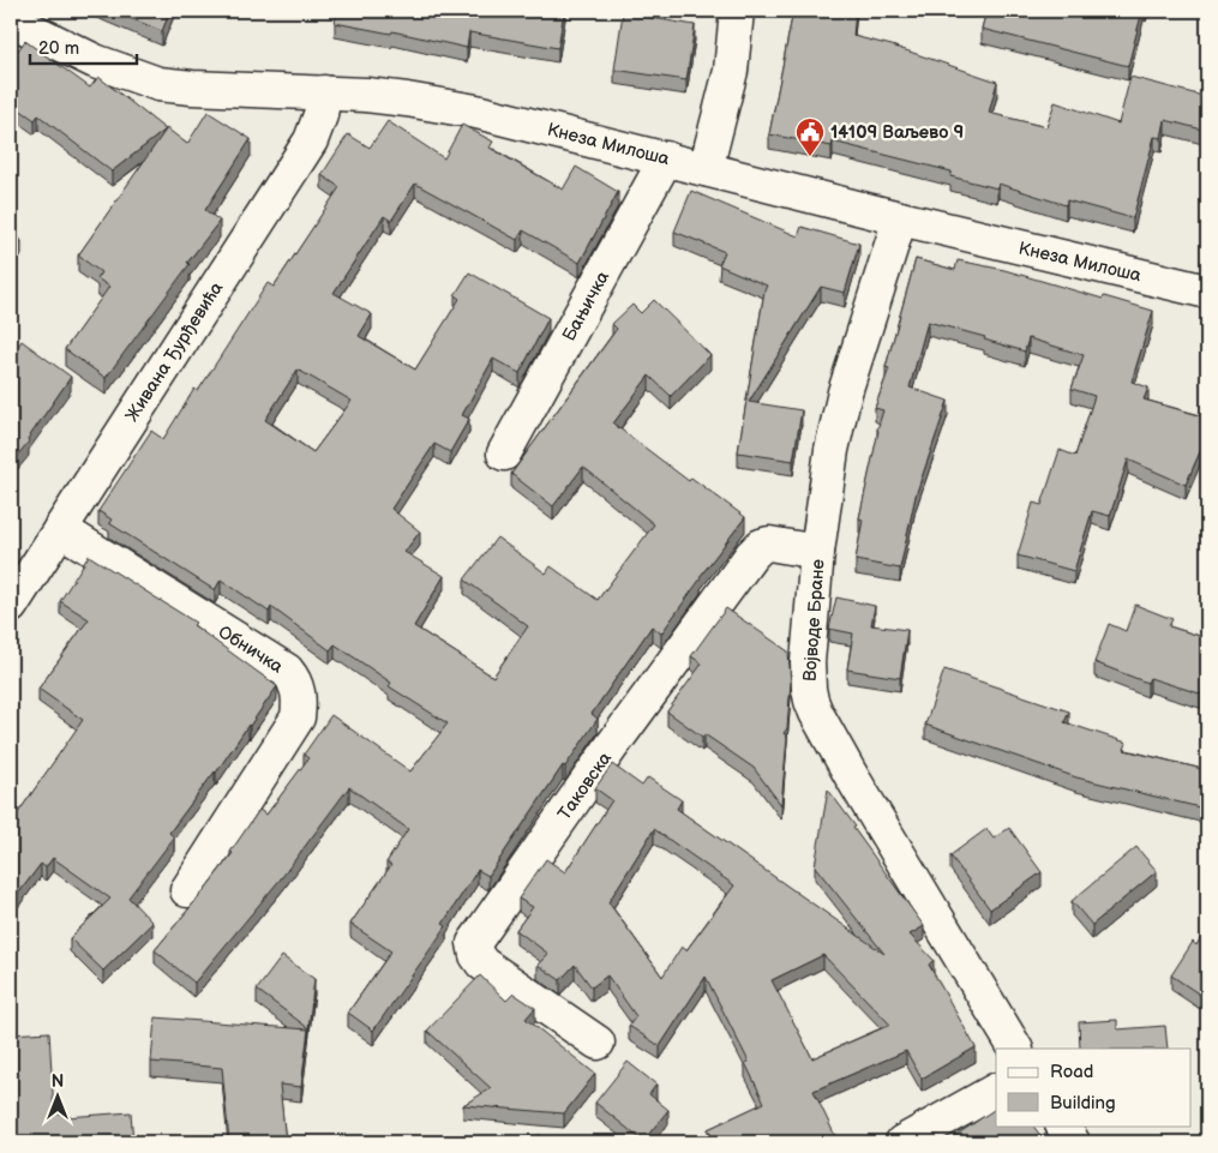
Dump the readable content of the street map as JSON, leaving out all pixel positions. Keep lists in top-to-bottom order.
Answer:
{
  "streets": {
    "street": [
      "Кнеза Милоша",
      "Бањичка",
      "Живана Ђурђевића",
      "Војводе Бране",
      "Обничка",
      "Таковска"
    ]
  },
  "crossings": [
    ["Кнеза Милоша", "Бањичка"],
    ["Кнеза Милоша", "Живана Ђурђевића"],
    ["Кнеза Милоша", "Војводе Бране"],
    ["Живана Ђурђевића", "Обничка"],
    ["Војводе Бране", "Таковска"]
  ],
  "places": {
    "public building": ["14109 Ваљево 9"]
  },
  "legend": ["Road", "Building"],
  "scale_bar": "20 m",
  "north": "top"
}
